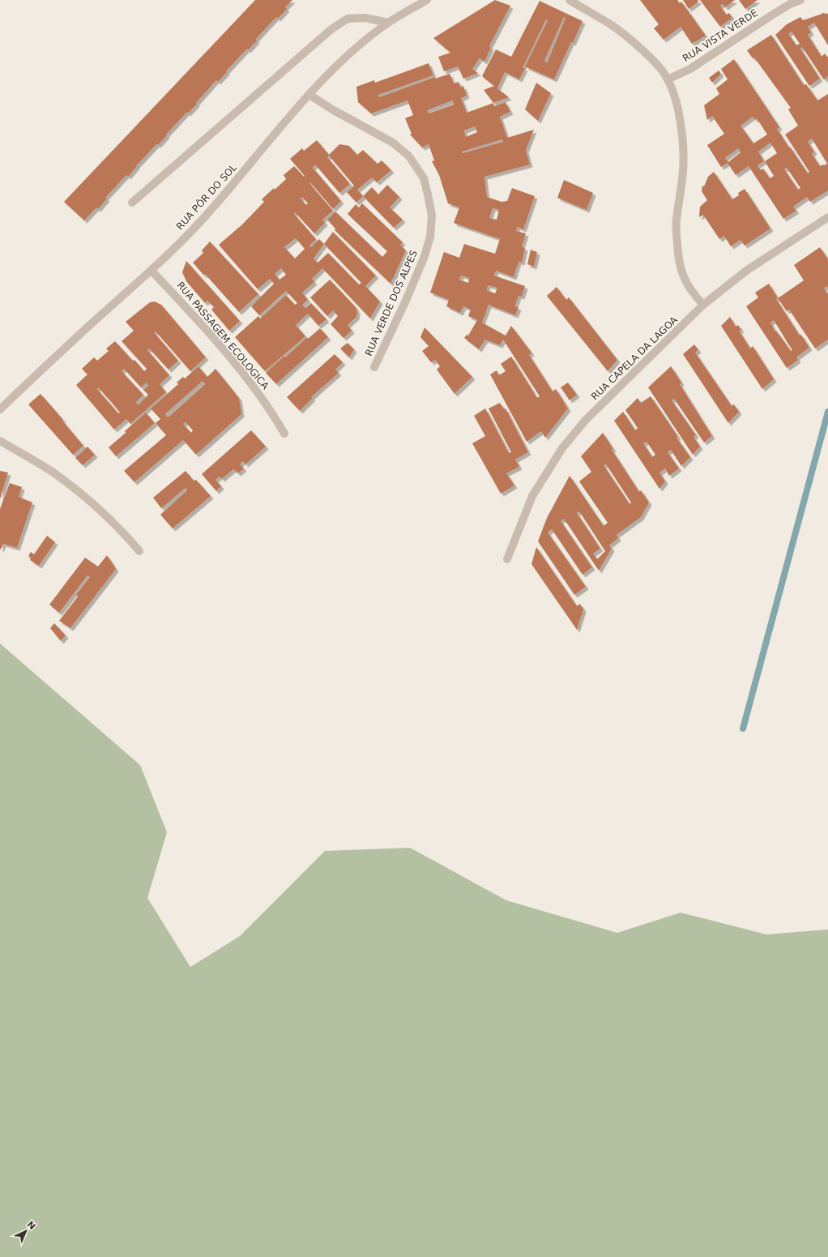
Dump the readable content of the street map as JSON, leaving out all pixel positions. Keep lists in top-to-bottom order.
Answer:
{
  "streets": {
    "street": [
      "RUA VISTA VERDE",
      "RUA PÔR DO SOL",
      "RUA VERDE DOS ALPES",
      "RUA PASSAGEM ECOLOGICA",
      "RUA CAPELA DA LAGOA"
    ]
  },
  "crossings": [
    ["RUA PÔR DO SOL", "RUA VERDE DOS ALPES"],
    ["RUA PÔR DO SOL", "RUA PASSAGEM ECOLOGICA"]
  ],
  "north": "top right"
}
